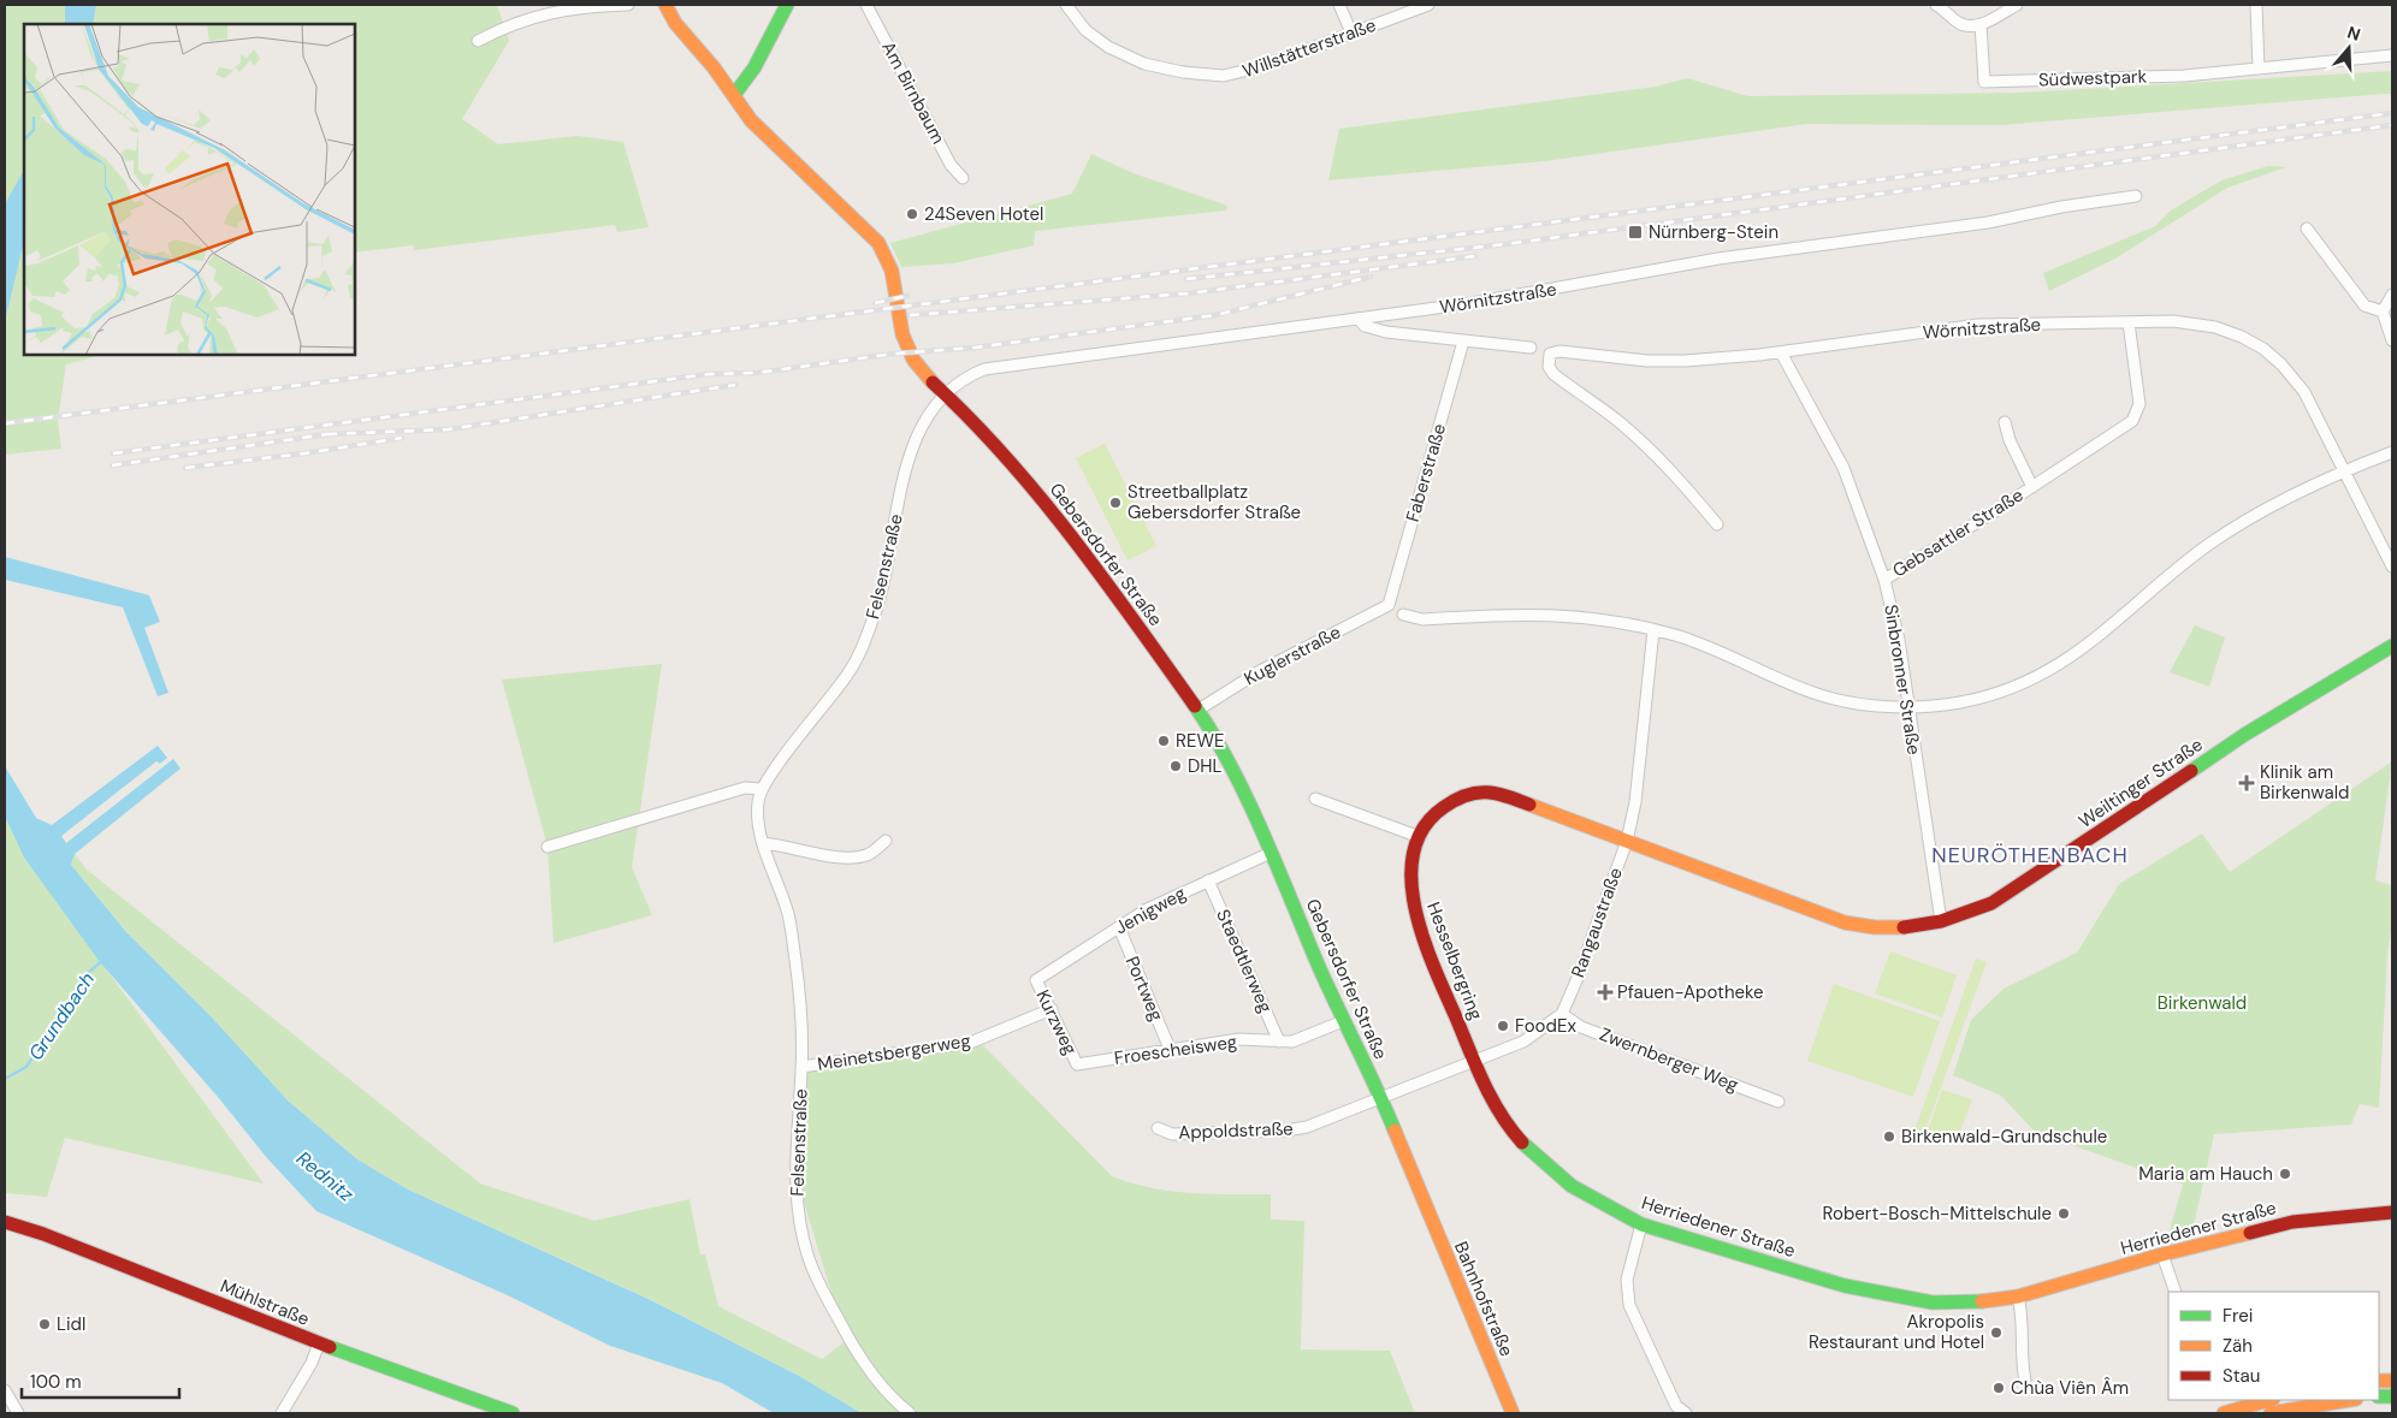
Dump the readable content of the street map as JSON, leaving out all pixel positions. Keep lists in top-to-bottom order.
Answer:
{
  "streets": {
    "street": [
      "Willstätterstraße",
      "Südwestpark",
      "Am Birnbaum",
      "Wörnitzstraße",
      "Faberstraße",
      "Gebsattler Straße",
      "Gebersdorfer Straße",
      "Felsenstraße",
      "Kuglerstraße",
      "Sinbronner Straße",
      "Weiltinger Straße",
      "Jenigweg",
      "Rangaustraße",
      "Staedtlerweg",
      "Hesselbergring",
      "Portweg",
      "Kurzweg",
      "Froescheisweg",
      "Meinetsbergerweg",
      "Zwernberger Weg",
      "Appoldstraße",
      "Herriedener Straße",
      "Bahnhofstraße",
      "Mühlstraße"
    ]
  },
  "crossings": [
    ["Wörnitzstraße", "Faberstraße"],
    ["Wörnitzstraße", "Gebsattler Straße"],
    ["Wörnitzstraße", "Gebersdorfer Straße"],
    ["Wörnitzstraße", "Felsenstraße"],
    ["Wörnitzstraße", "Sinbronner Straße"],
    ["Faberstraße", "Kuglerstraße"],
    ["Gebsattler Straße", "Sinbronner Straße"],
    ["Gebersdorfer Straße", "Felsenstraße"],
    ["Gebersdorfer Straße", "Kuglerstraße"],
    ["Gebersdorfer Straße", "Jenigweg"],
    ["Gebersdorfer Straße", "Froescheisweg"],
    ["Gebersdorfer Straße", "Appoldstraße"],
    ["Gebersdorfer Straße", "Bahnhofstraße"],
    ["Felsenstraße", "Meinetsbergerweg"],
    ["Sinbronner Straße", "Weiltinger Straße"],
    ["Weiltinger Straße", "Rangaustraße"],
    ["Weiltinger Straße", "Hesselbergring"],
    ["Jenigweg", "Staedtlerweg"],
    ["Jenigweg", "Portweg"],
    ["Jenigweg", "Kurzweg"],
    ["Rangaustraße", "Hesselbergring"],
    ["Rangaustraße", "Zwernberger Weg"],
    ["Staedtlerweg", "Froescheisweg"],
    ["Hesselbergring", "Herriedener Straße"],
    ["Portweg", "Froescheisweg"],
    ["Kurzweg", "Froescheisweg"],
    ["Kurzweg", "Meinetsbergerweg"]
  ],
  "districts": ["NEURÖTHENBACH"],
  "water": ["Grundbach", "Rednitz"],
  "parks": ["Birkenwald"],
  "places": {
    "other": [
      "24Seven Hotel",
      "Streetballplatz Gebersdorfer Straße",
      "REWE",
      "DHL",
      "FoodEx",
      "Birkenwald-Grundschule",
      "Maria am Hauch",
      "Robert-Bosch-Mittelschule",
      "Lidl",
      "Akropolis Restaurant und Hotel",
      "Chùa Viên Âm"
    ],
    "transit": ["Nürnberg-Stein"],
    "health": ["Klinik am Birkenwald", "Pfauen-Apotheke"]
  },
  "legend": ["Frei", "Zäh", "Stau"],
  "scale_bar": "100 m",
  "north": "top"
}
